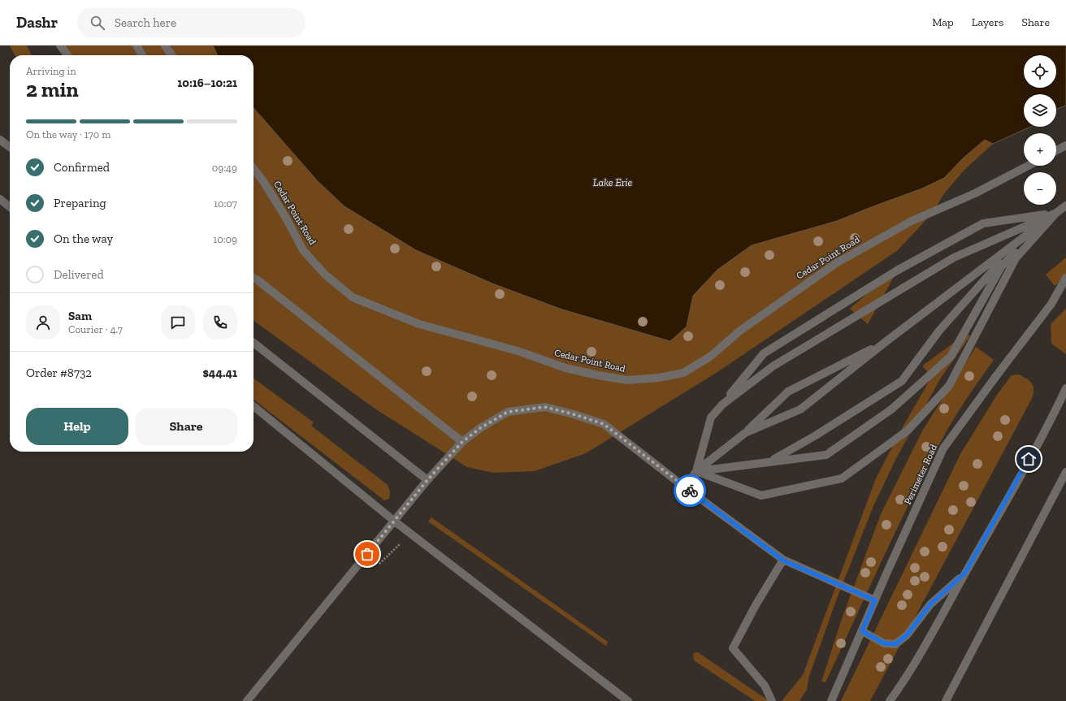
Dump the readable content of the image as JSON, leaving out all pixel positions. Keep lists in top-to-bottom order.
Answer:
{
  "streets": {
    "street": ["Cedar Point Road", "Perimeter Road"]
  },
  "water": ["Lake Erie"],
  "page": {
    "header": "Dashr",
    "search": "Search here",
    "nav": ["Map", "Layers", "Share"],
    "map_buttons": ["+", "−"],
    "heading": ["2 min", "Arriving in", "10:16–10:21"],
    "panel": [
      "Sam",
      "Courier · 4.7",
      "Order #8732",
      "$44.41"
    ],
    "bar": "On the way · 170 m",
    "list": [
      ["Confirmed", "09:49"],
      ["Preparing", "10:07"],
      ["On the way", "10:09"],
      "Delivered"
    ],
    "buttons": ["Help", "Share"]
  }
}
